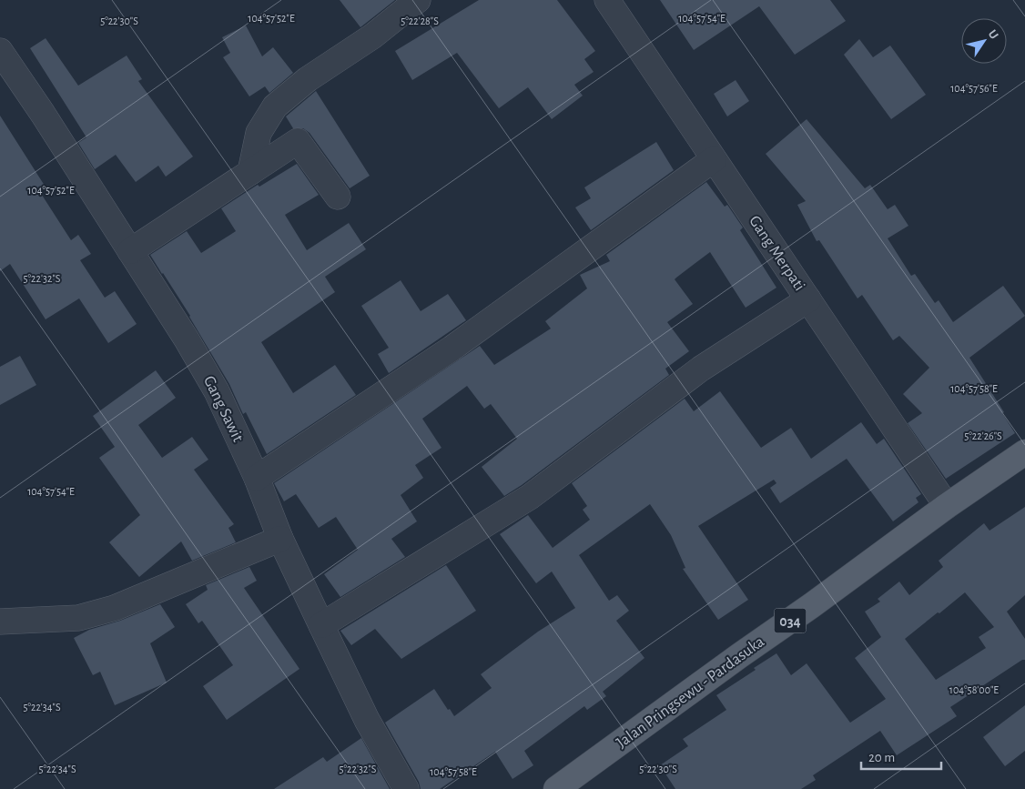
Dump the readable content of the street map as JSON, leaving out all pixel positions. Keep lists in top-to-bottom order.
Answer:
{
  "streets": {
    "main road": ["034", "Jalan Pringsewu - Pardasuka"],
    "street": ["Gang Merpati", "Gang Sawit"]
  },
  "crossings": [
    ["Gang Merpati", "Jalan Pringsewu - Pardasuka"]
  ],
  "scale_bar": "20 m",
  "north": "top right",
  "coordinates": [
    "104°57'54\"E",
    "104°57'52\"E",
    "5°22'30\"S",
    "5°22'28\"S",
    "104°57'56\"E",
    "5°22'32\"S",
    "104°57'58\"E",
    "5°22'26\"S",
    "104°58'00\"E",
    "5°22'34\"S"
  ]
}
